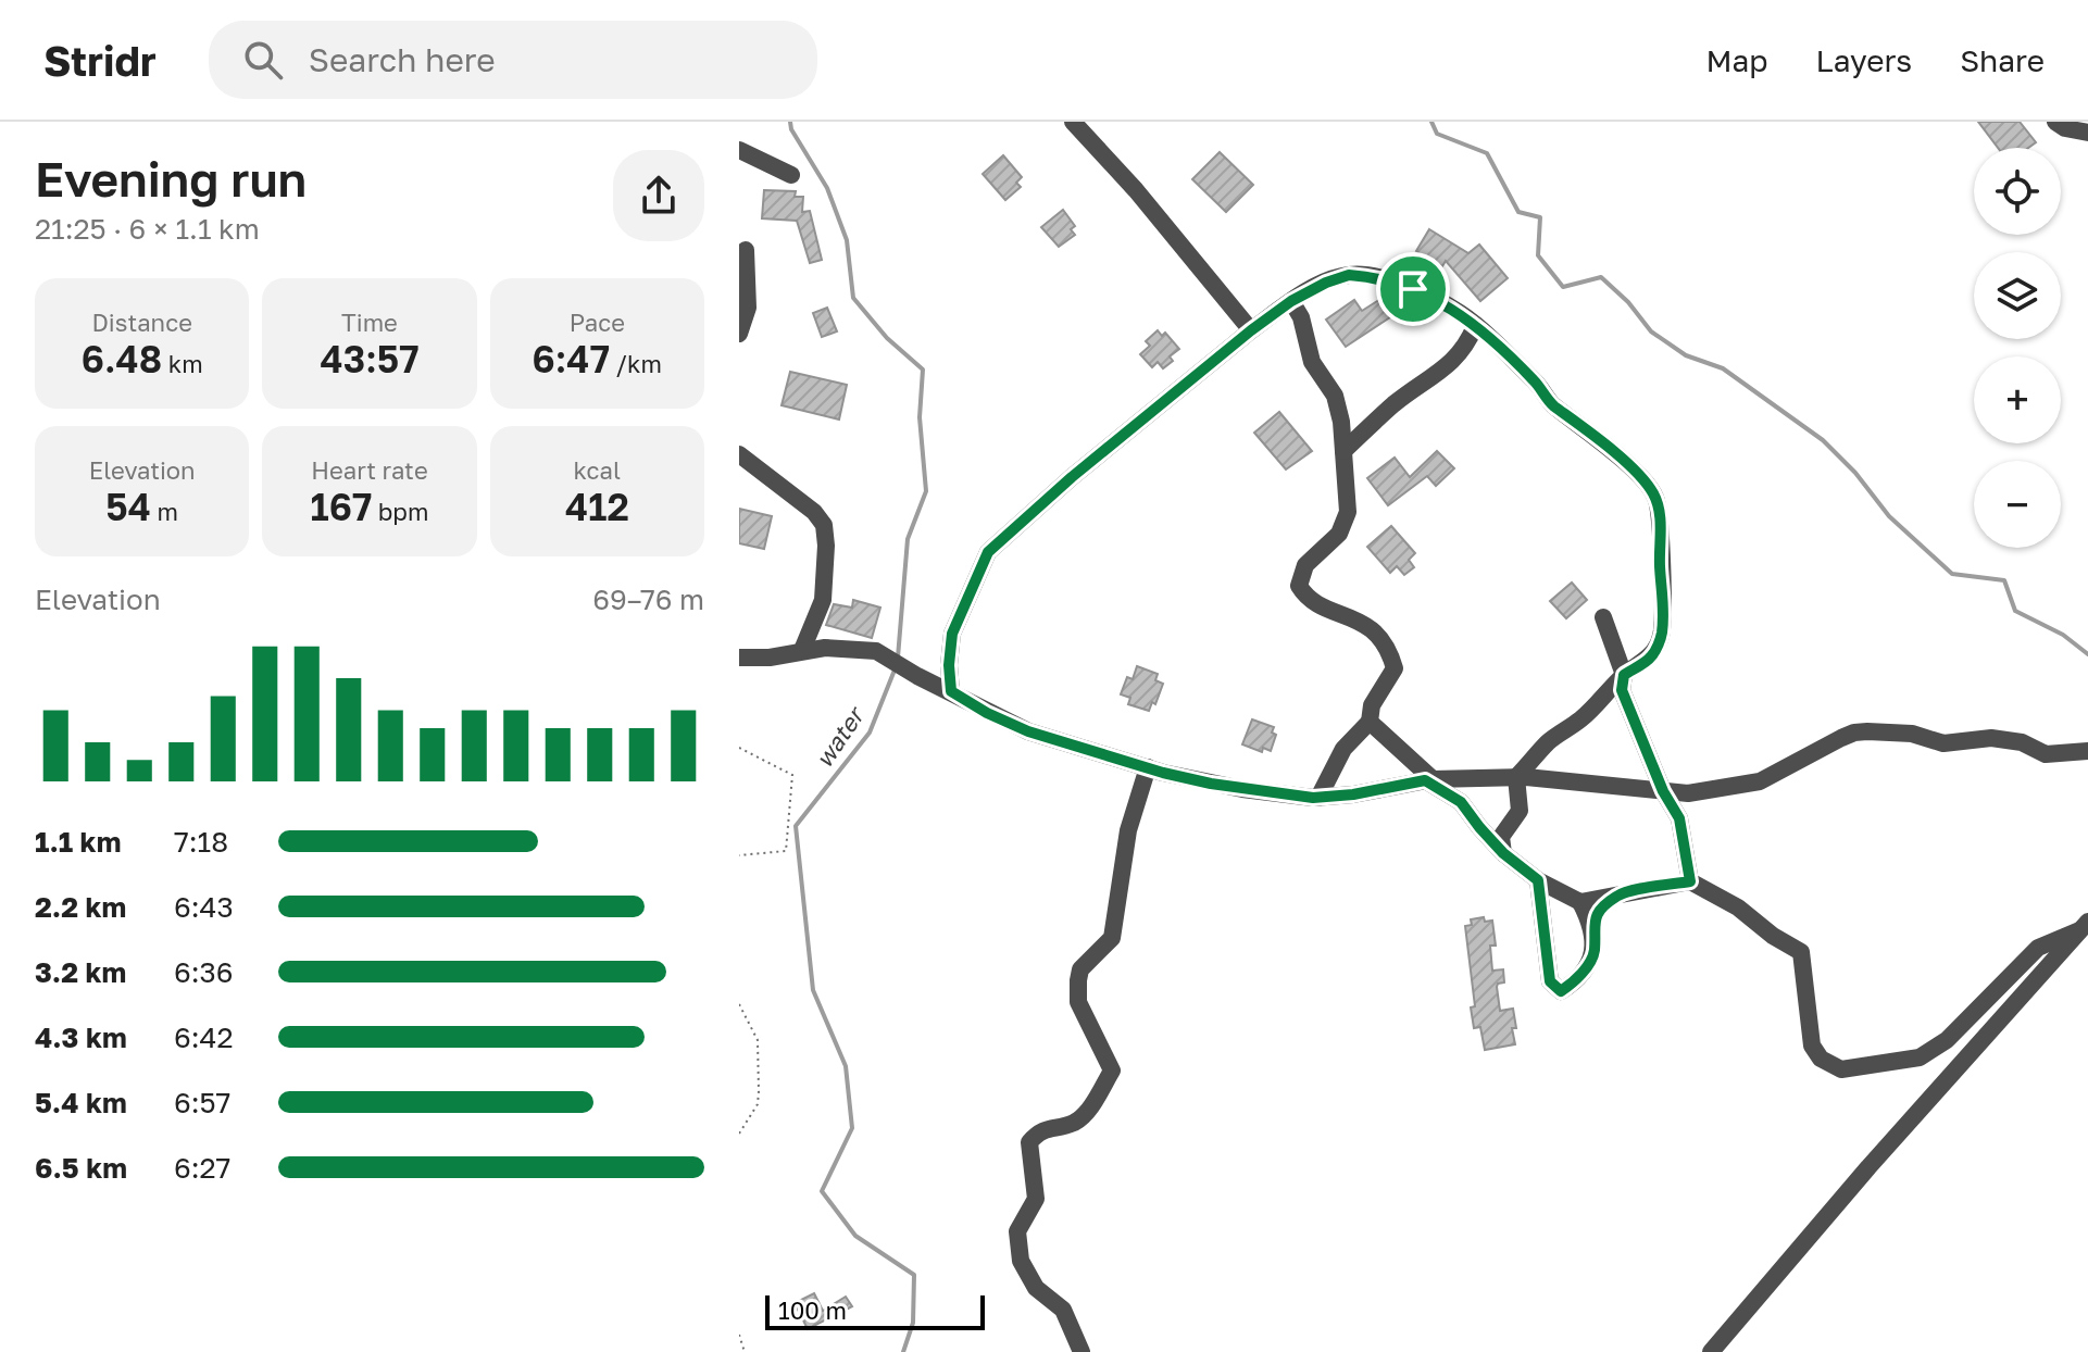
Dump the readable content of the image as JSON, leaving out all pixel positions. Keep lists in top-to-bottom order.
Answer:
{
  "water": ["water"],
  "scale_bar": "100 m",
  "page": {
    "header": "Stridr",
    "search": "Search here",
    "nav": ["Map", "Layers", "Share"],
    "heading": ["Evening run", "21:25 · 6 × 1.1 km"],
    "map_buttons": ["+", "−"],
    "stats": [
      ["Distance", "6.48 km"],
      ["Time", "43:57"],
      ["Pace", "6:47 /km"],
      ["Elevation", "54 m"],
      ["Heart rate", "167 bpm"],
      ["kcal", "412"]
    ],
    "chart": ["Elevation", "69–76 m"],
    "list": [
      {
        "name": "1.1 km",
        "note": "7:18"
      },
      {
        "name": "2.2 km",
        "note": "6:43"
      },
      {
        "name": "3.2 km",
        "note": "6:36"
      },
      {
        "name": "4.3 km",
        "note": "6:42"
      },
      {
        "name": "5.4 km",
        "note": "6:57"
      },
      {
        "name": "6.5 km",
        "note": "6:27"
      }
    ],
    "scale": "100 m"
  }
}
